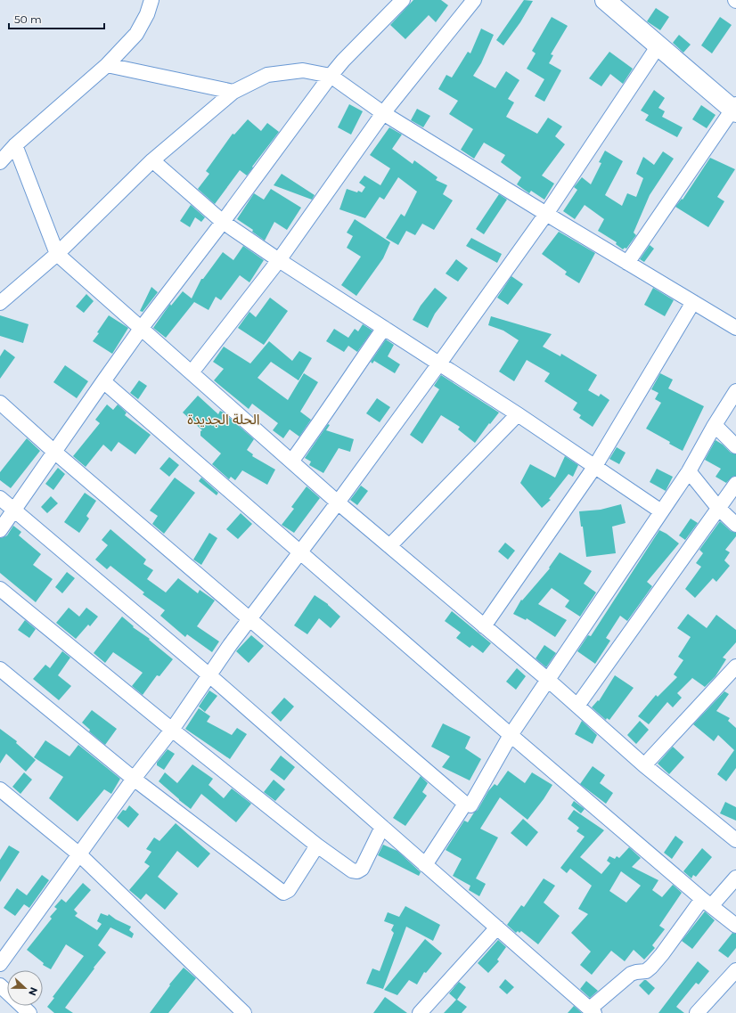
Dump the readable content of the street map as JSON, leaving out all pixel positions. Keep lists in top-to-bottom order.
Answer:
{
  "districts": ["الحلة الجديدة"],
  "scale_bar": "50 m",
  "north": "right"
}
